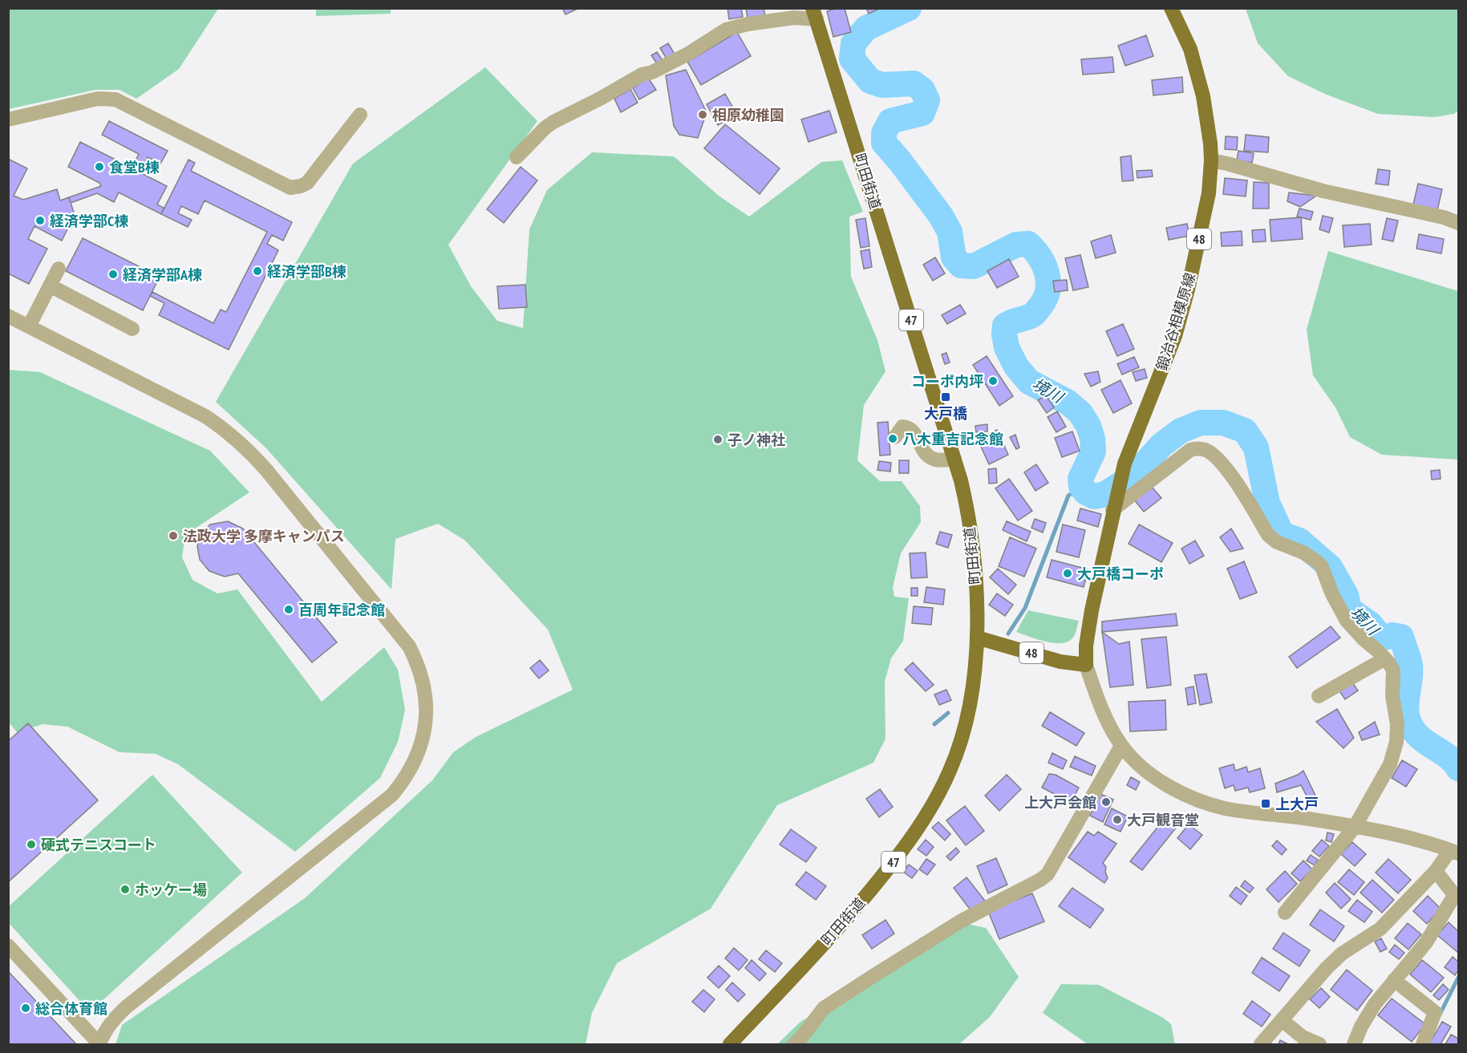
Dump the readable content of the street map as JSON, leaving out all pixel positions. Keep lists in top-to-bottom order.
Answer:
{
  "streets": {
    "main road": [
      "町田街道",
      "48",
      "47",
      "鍛冶谷相模原線"
    ]
  },
  "crossings": [
    ["町田街道", "48"],
    ["48", "鍛冶谷相模原線"]
  ],
  "water": ["境川"],
  "places": {
    "other": [
      "相原幼稚園",
      "食堂B棟",
      "経済学部C棟",
      "経済学部B棟",
      "経済学部A棟",
      "コーポ内坪",
      "八木重吉記念館",
      "子ノ神社",
      "法政大学 多摩キャンパス",
      "大戸橋コーポ",
      "百周年記念館",
      "上大戸会館",
      "大戸観音堂",
      "硬式テニスコート",
      "ホッケー場",
      "総合体育館"
    ],
    "transit": ["大戸橋", "上大戸"]
  }
}
